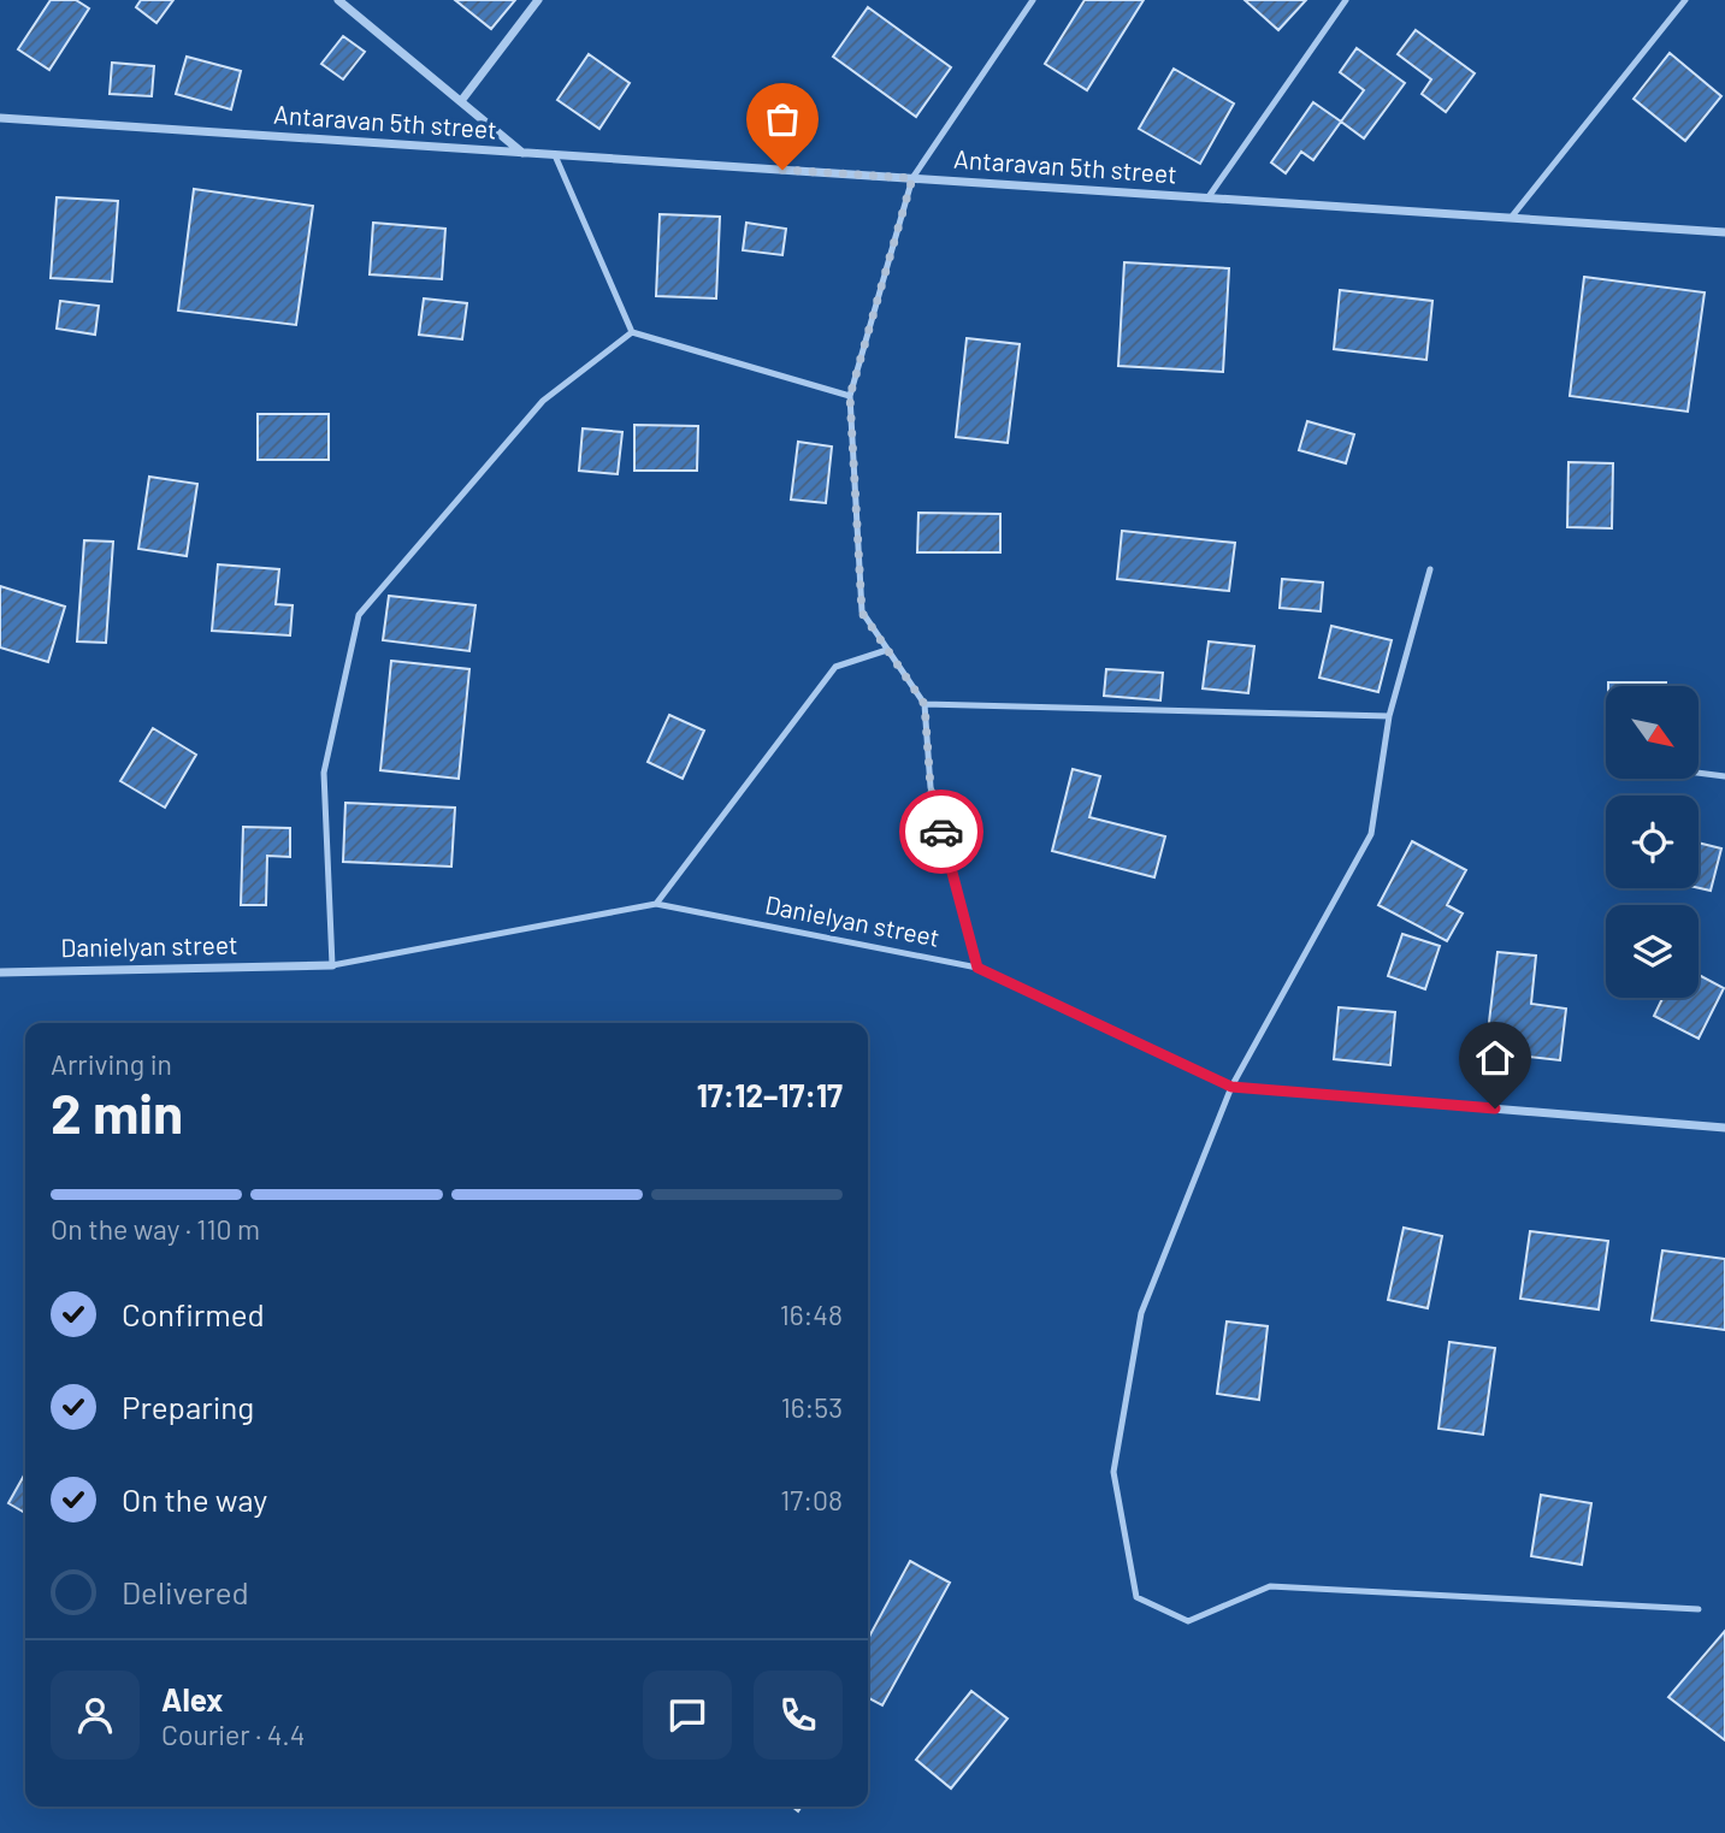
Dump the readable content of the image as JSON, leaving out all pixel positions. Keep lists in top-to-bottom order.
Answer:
{
  "streets": {
    "street": ["Antaravan 5th street", "Danielyan street"]
  },
  "north": "bottom right",
  "page": {
    "heading": ["2 min", "Arriving in", "17:12–17:17"],
    "panel": ["Alex", "Courier · 4.4"],
    "bar": "On the way · 110 m",
    "list": [
      ["Confirmed", "16:48"],
      ["Preparing", "16:53"],
      ["On the way", "17:08"],
      "Delivered"
    ]
  }
}
